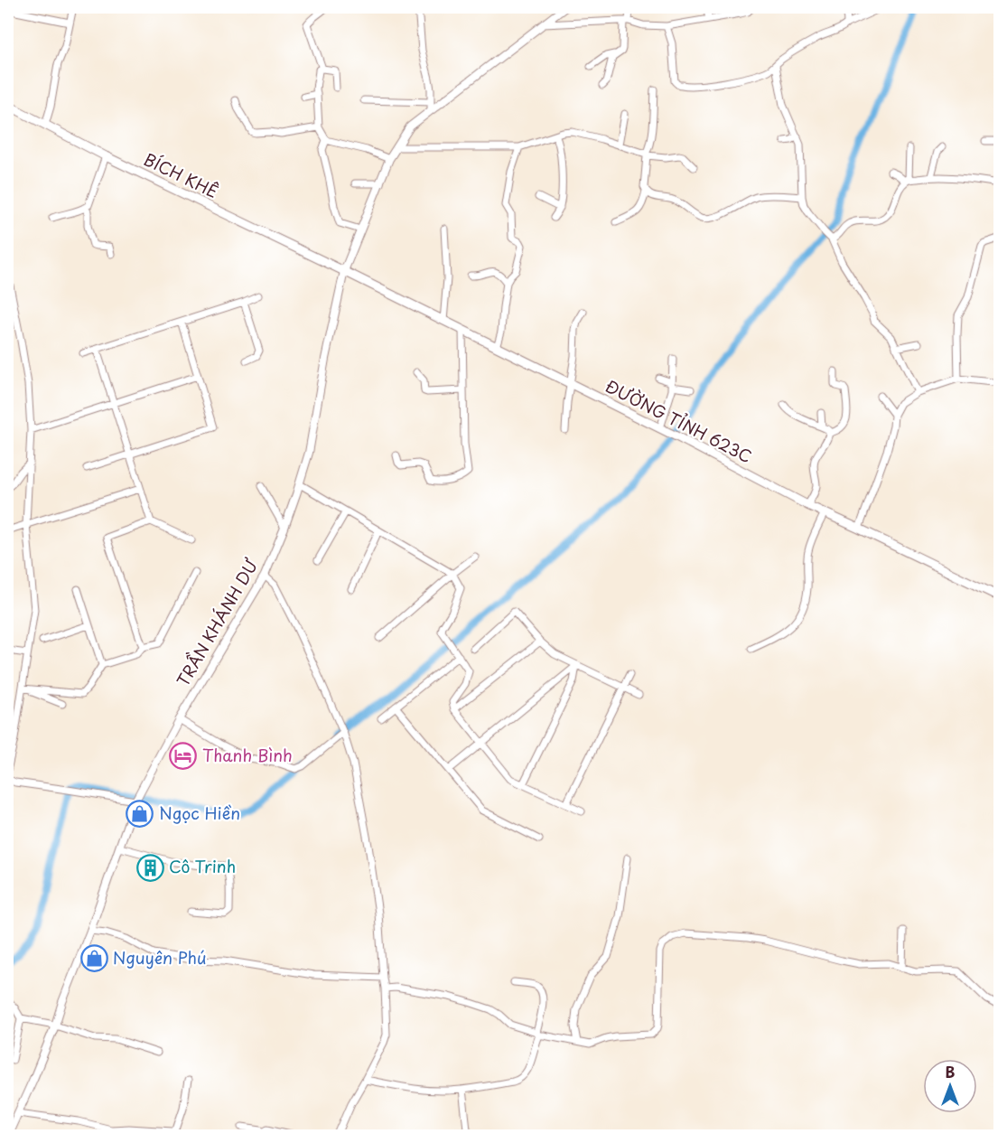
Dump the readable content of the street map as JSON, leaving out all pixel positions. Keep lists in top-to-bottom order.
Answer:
{
  "streets": {
    "main road": ["BÍCH KHÊ", "ĐƯỜNG TỈNH 623C"],
    "street": ["TRẦN KHÁNH DƯ"]
  },
  "crossings": [
    ["BÍCH KHÊ", "ĐƯỜNG TỈNH 623C"],
    ["BÍCH KHÊ", "TRẦN KHÁNH DƯ"],
    ["ĐƯỜNG TỈNH 623C", "TRẦN KHÁNH DƯ"]
  ],
  "places": {
    "hotel": ["Thanh Bình"],
    "shop": ["Ngọc Hiền", "Nguyên Phú"],
    "building": ["Cô Trinh"]
  },
  "north": "top"
}
